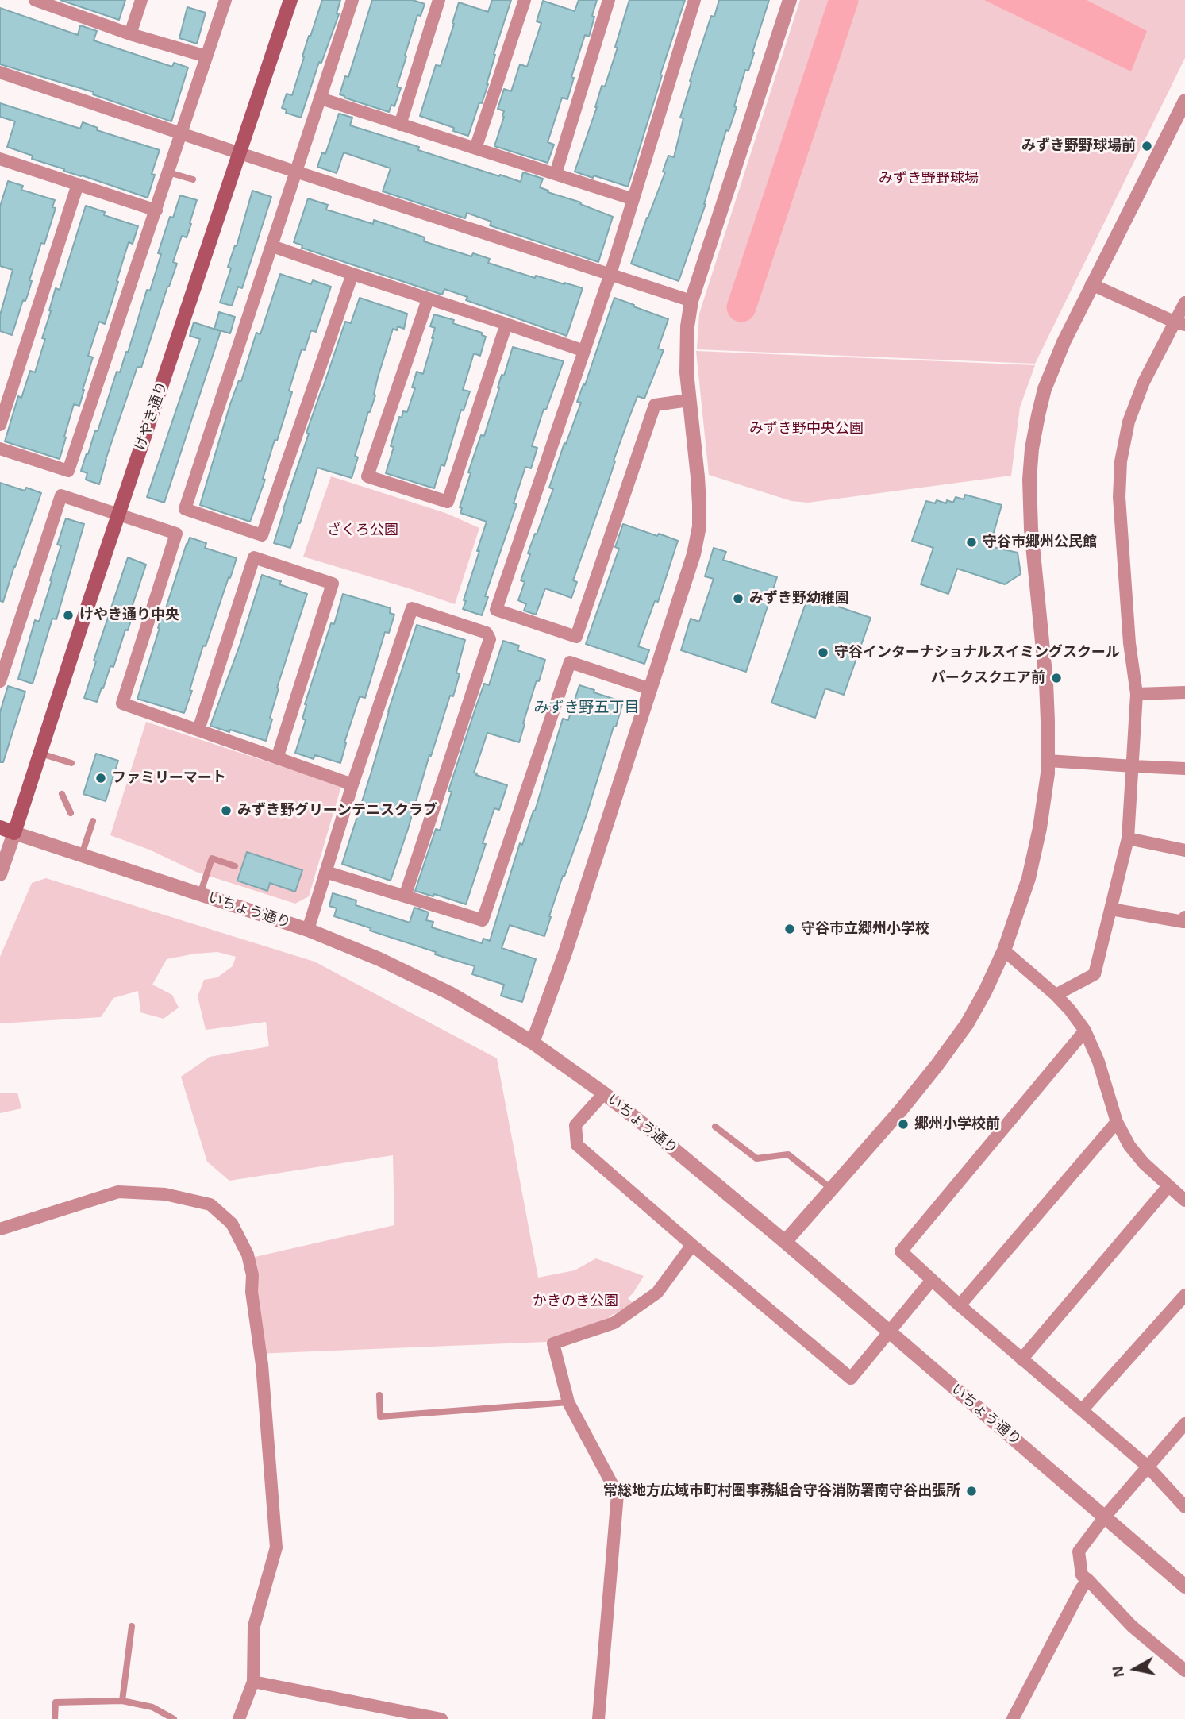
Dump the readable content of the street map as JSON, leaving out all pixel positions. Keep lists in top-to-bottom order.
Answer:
{
  "streets": {
    "main road": ["けやき通り", "いちょう通り"]
  },
  "crossings": [
    ["けやき通り", "いちょう通り"]
  ],
  "districts": ["みずき野五丁目"],
  "parks": [
    "みずき野野球場",
    "みずき野中央公園",
    "ざくろ公園",
    "かきのき公園"
  ],
  "places": [
    "みずき野野球場前",
    "守谷市郷州公民館",
    "みずき野幼稚園",
    "けやき通り中央",
    "守谷インターナショナルスイミングスクール",
    "パークスクエア前",
    "ファミリーマート",
    "みずき野グリーンテニスクラブ",
    "守谷市立郷州小学校",
    "郷州小学校前",
    "常総地方広域市町村圏事務組合守谷消防署南守谷出張所"
  ],
  "north": "left"
}
